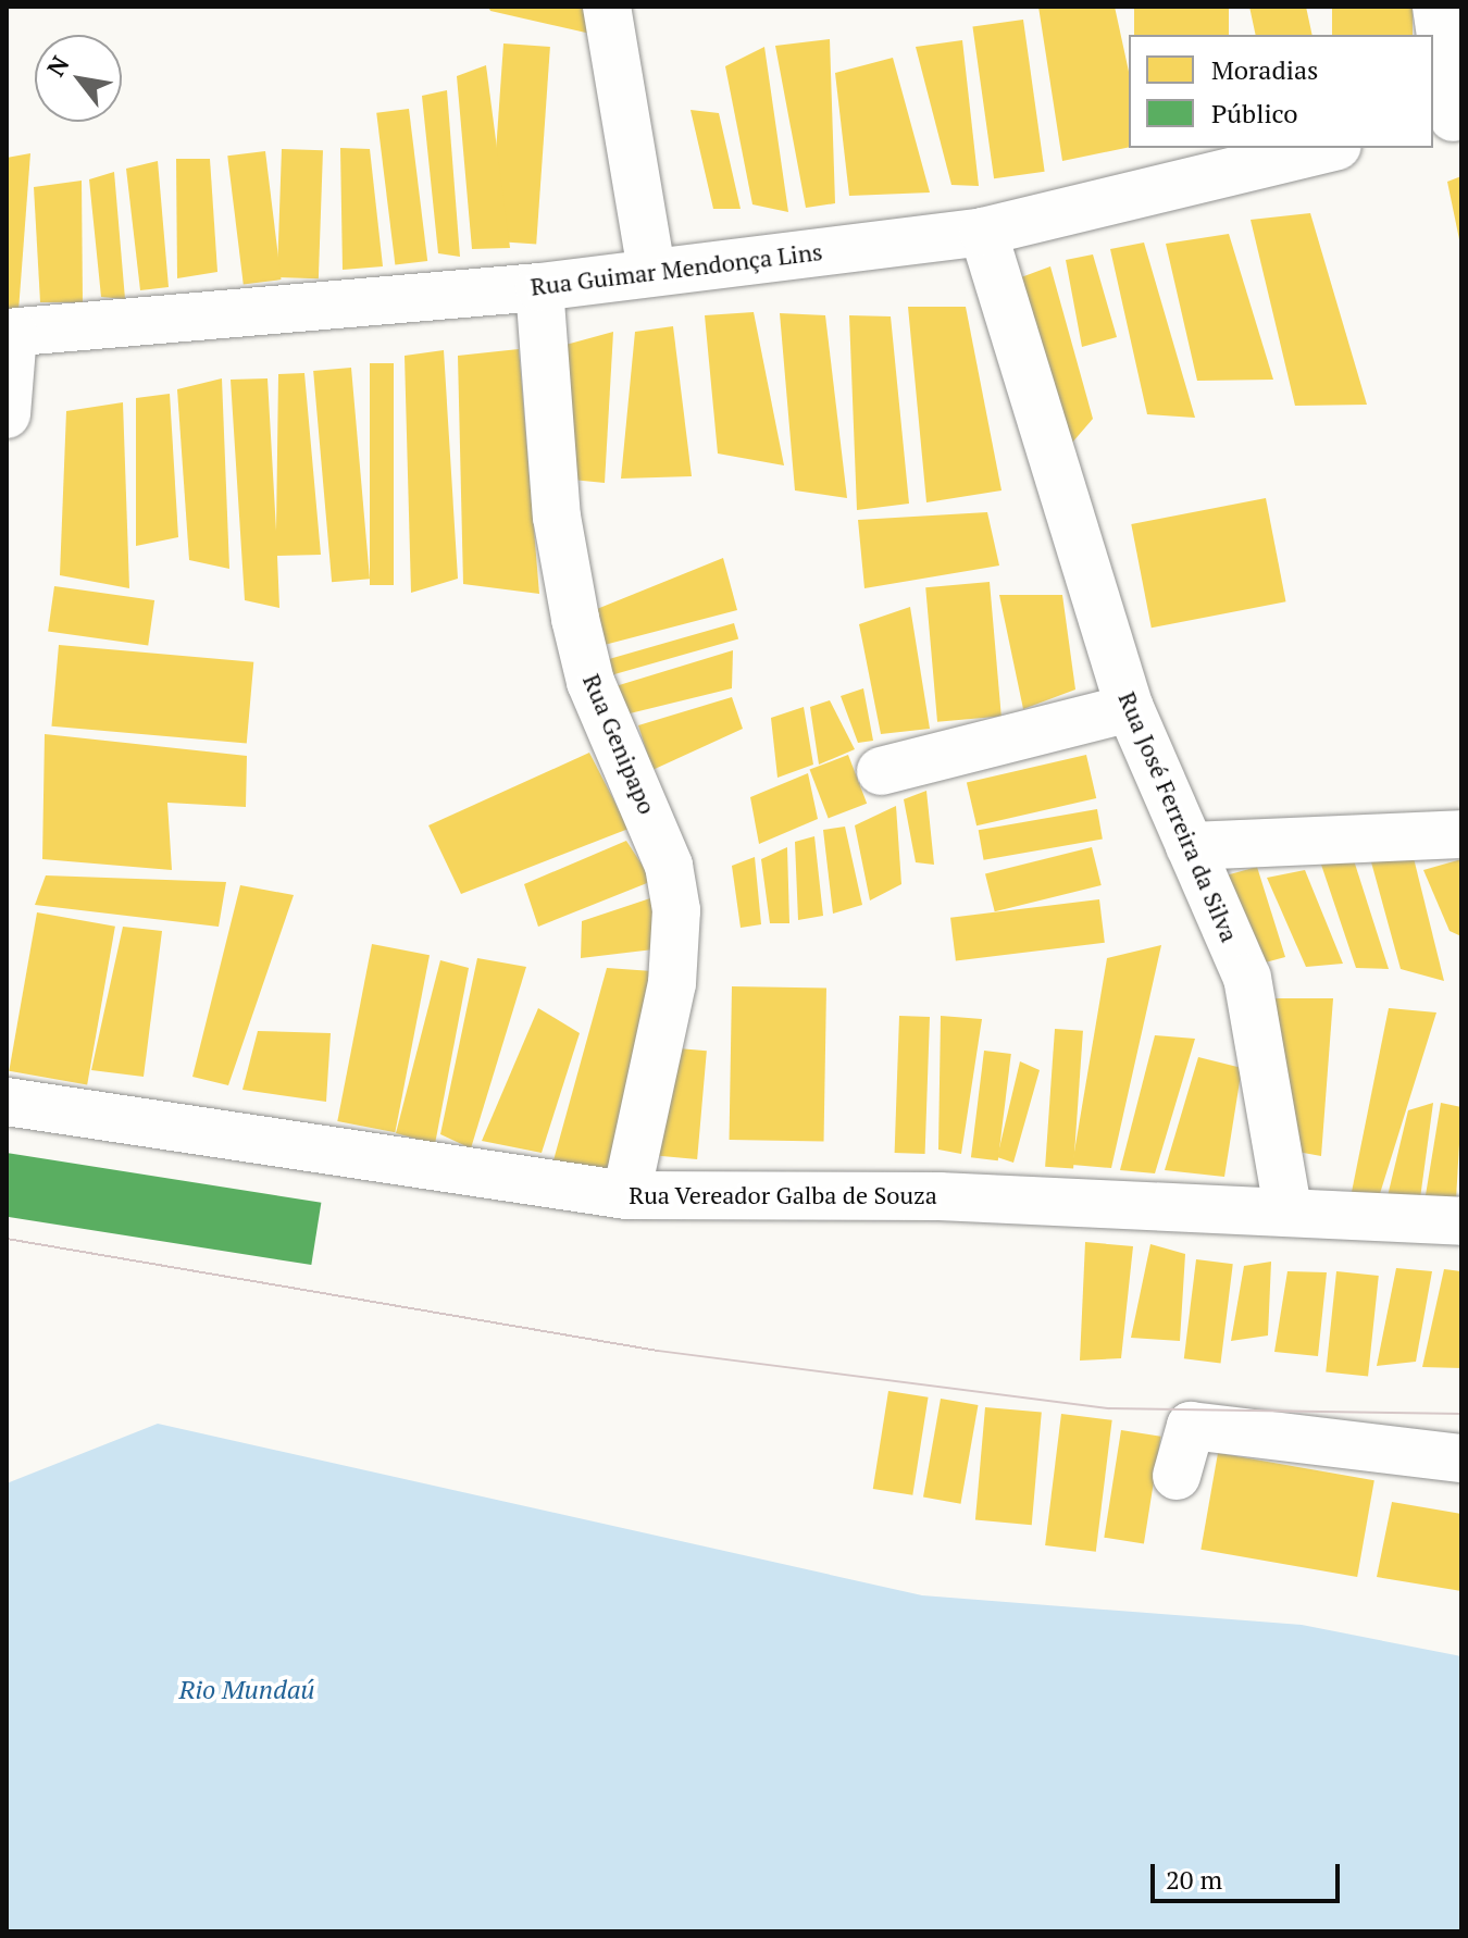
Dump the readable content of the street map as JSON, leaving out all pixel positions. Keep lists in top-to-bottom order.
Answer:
{
  "streets": {
    "street": [
      "Rua Guimar Mendonça Lins",
      "Rua Genipapo",
      "Rua José Ferreira da Silva",
      "Rua Vereador Galba de Souza"
    ]
  },
  "crossings": [
    ["Rua Guimar Mendonça Lins", "Rua Genipapo"],
    ["Rua Guimar Mendonça Lins", "Rua José Ferreira da Silva"],
    ["Rua Genipapo", "Rua Vereador Galba de Souza"],
    ["Rua José Ferreira da Silva", "Rua Vereador Galba de Souza"]
  ],
  "water": ["Rio Mundaú"],
  "legend": ["Moradias", "Público"],
  "scale_bar": "20 m",
  "north": "top left"
}
